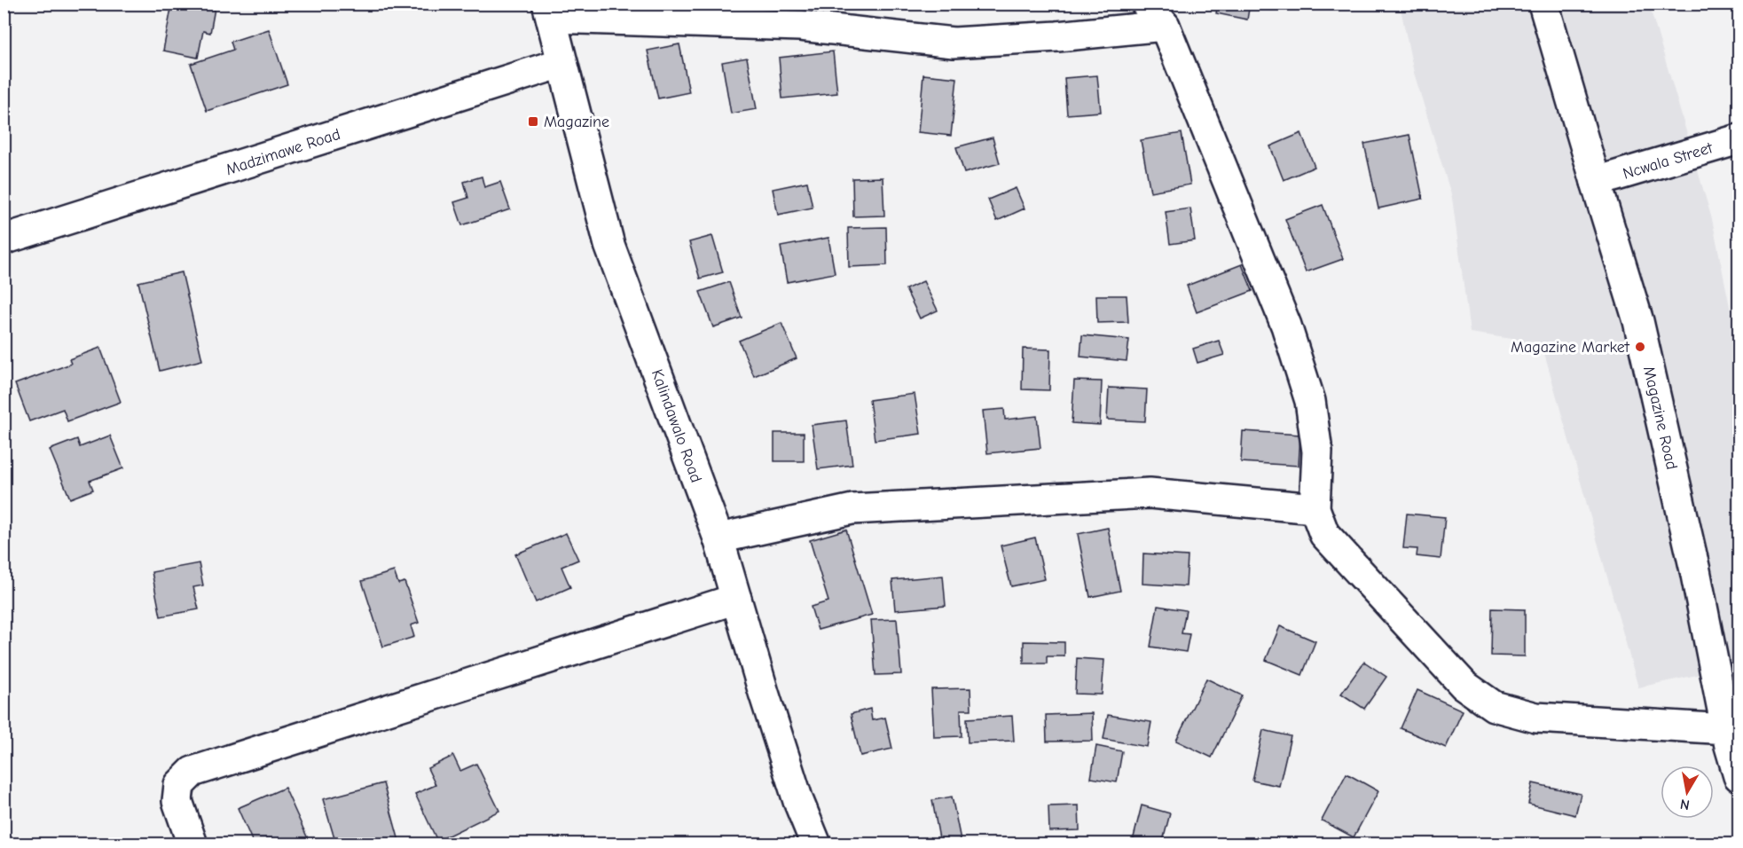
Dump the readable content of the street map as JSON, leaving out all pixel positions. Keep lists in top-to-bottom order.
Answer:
{
  "streets": {
    "street": [
      "Madzimawe Road",
      "Ncwala Street",
      "Magazine Road",
      "Kalindawalo Road"
    ]
  },
  "crossings": [
    ["Madzimawe Road", "Kalindawalo Road"],
    ["Ncwala Street", "Magazine Road"]
  ],
  "places": {
    "transit": ["Magazine"],
    "other": ["Magazine Market"]
  },
  "north": "bottom"
}
